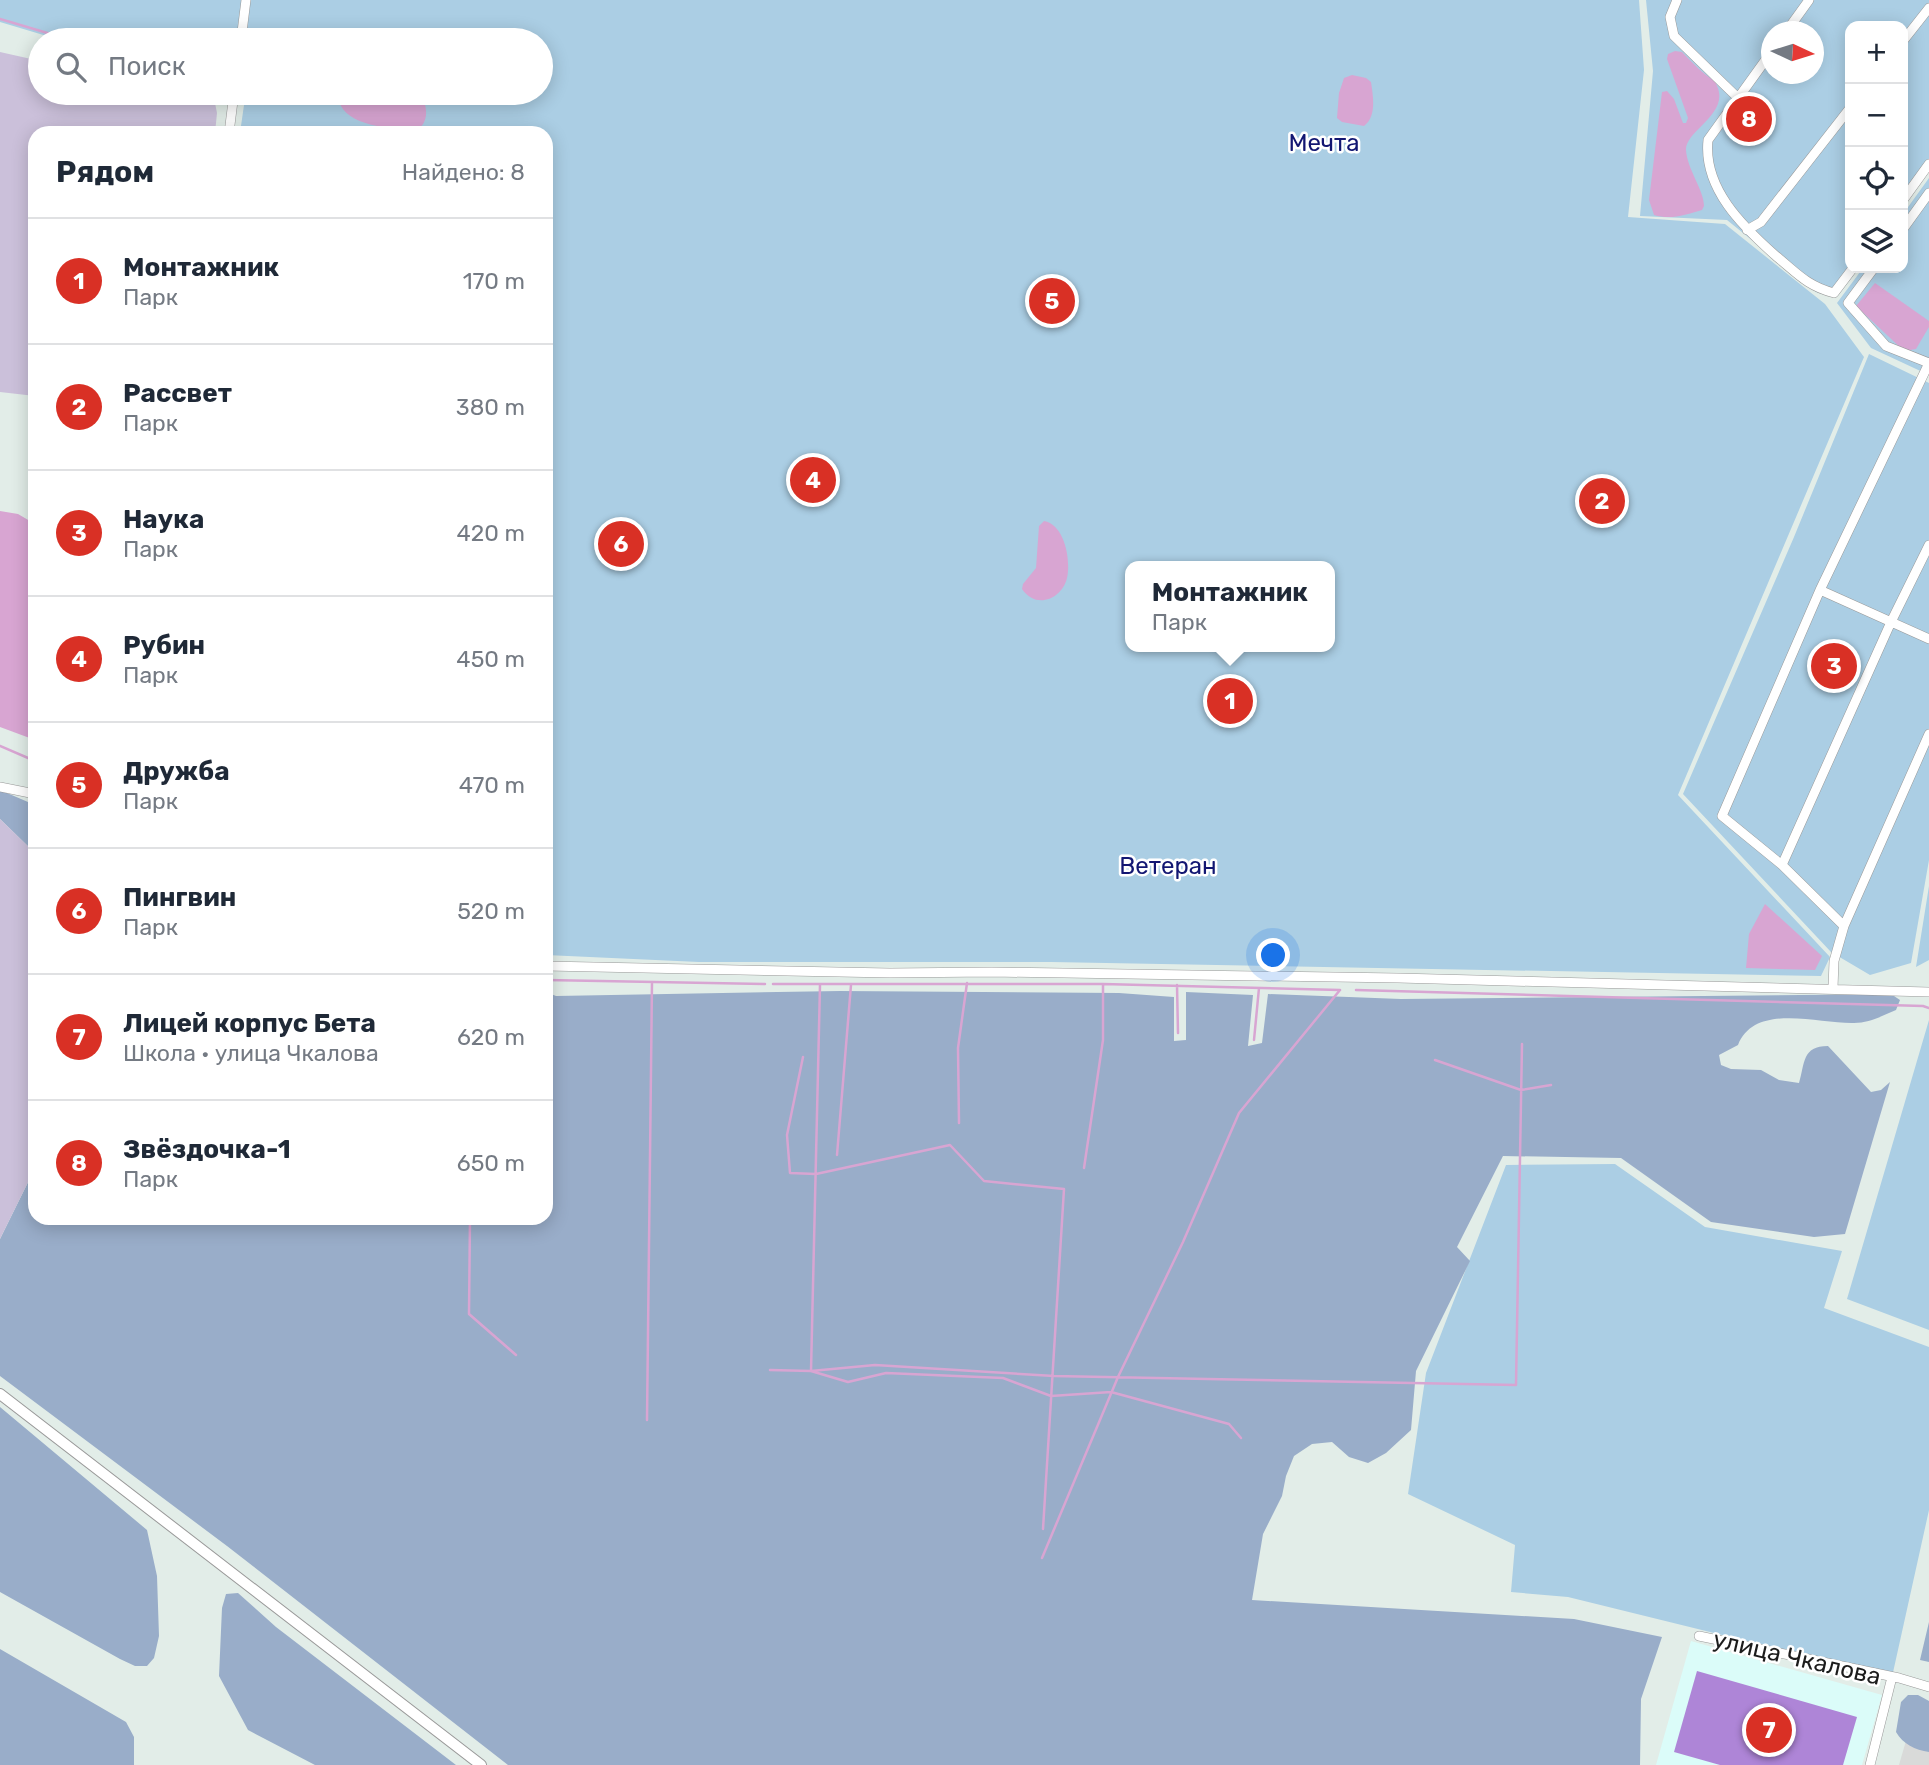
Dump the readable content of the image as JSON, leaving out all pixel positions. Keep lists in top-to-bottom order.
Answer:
{
  "streets": {
    "street": ["улица Чкалова"]
  },
  "parks": ["Мечта", "Ветеран"],
  "north": "right",
  "page": {
    "map_buttons": ["+", "−"],
    "search": "Поиск",
    "pins": [
      "8",
      "5",
      "4",
      "2",
      "6",
      "3",
      "1",
      "7"
    ],
    "heading": ["Рядом", "Найдено: 8"],
    "list": [
      {
        "mark": "1",
        "name": "Монтажник",
        "note": "Парк",
        "value": "170 m"
      },
      {
        "mark": "2",
        "name": "Рассвет",
        "note": "Парк",
        "value": "380 m"
      },
      {
        "mark": "3",
        "name": "Наука",
        "note": "Парк",
        "value": "420 m"
      },
      {
        "mark": "4",
        "name": "Рубин",
        "note": "Парк",
        "value": "450 m"
      },
      {
        "mark": "5",
        "name": "Дружба",
        "note": "Парк",
        "value": "470 m"
      },
      {
        "mark": "6",
        "name": "Пингвин",
        "note": "Парк",
        "value": "520 m"
      },
      {
        "mark": "7",
        "name": "Лицей корпус Бета",
        "note": "Школа · улица Чкалова",
        "value": "620 m"
      },
      {
        "mark": "8",
        "name": "Звёздочка-1",
        "note": "Парк",
        "value": "650 m"
      }
    ],
    "popup": ["Монтажник", "Парк"]
  }
}
